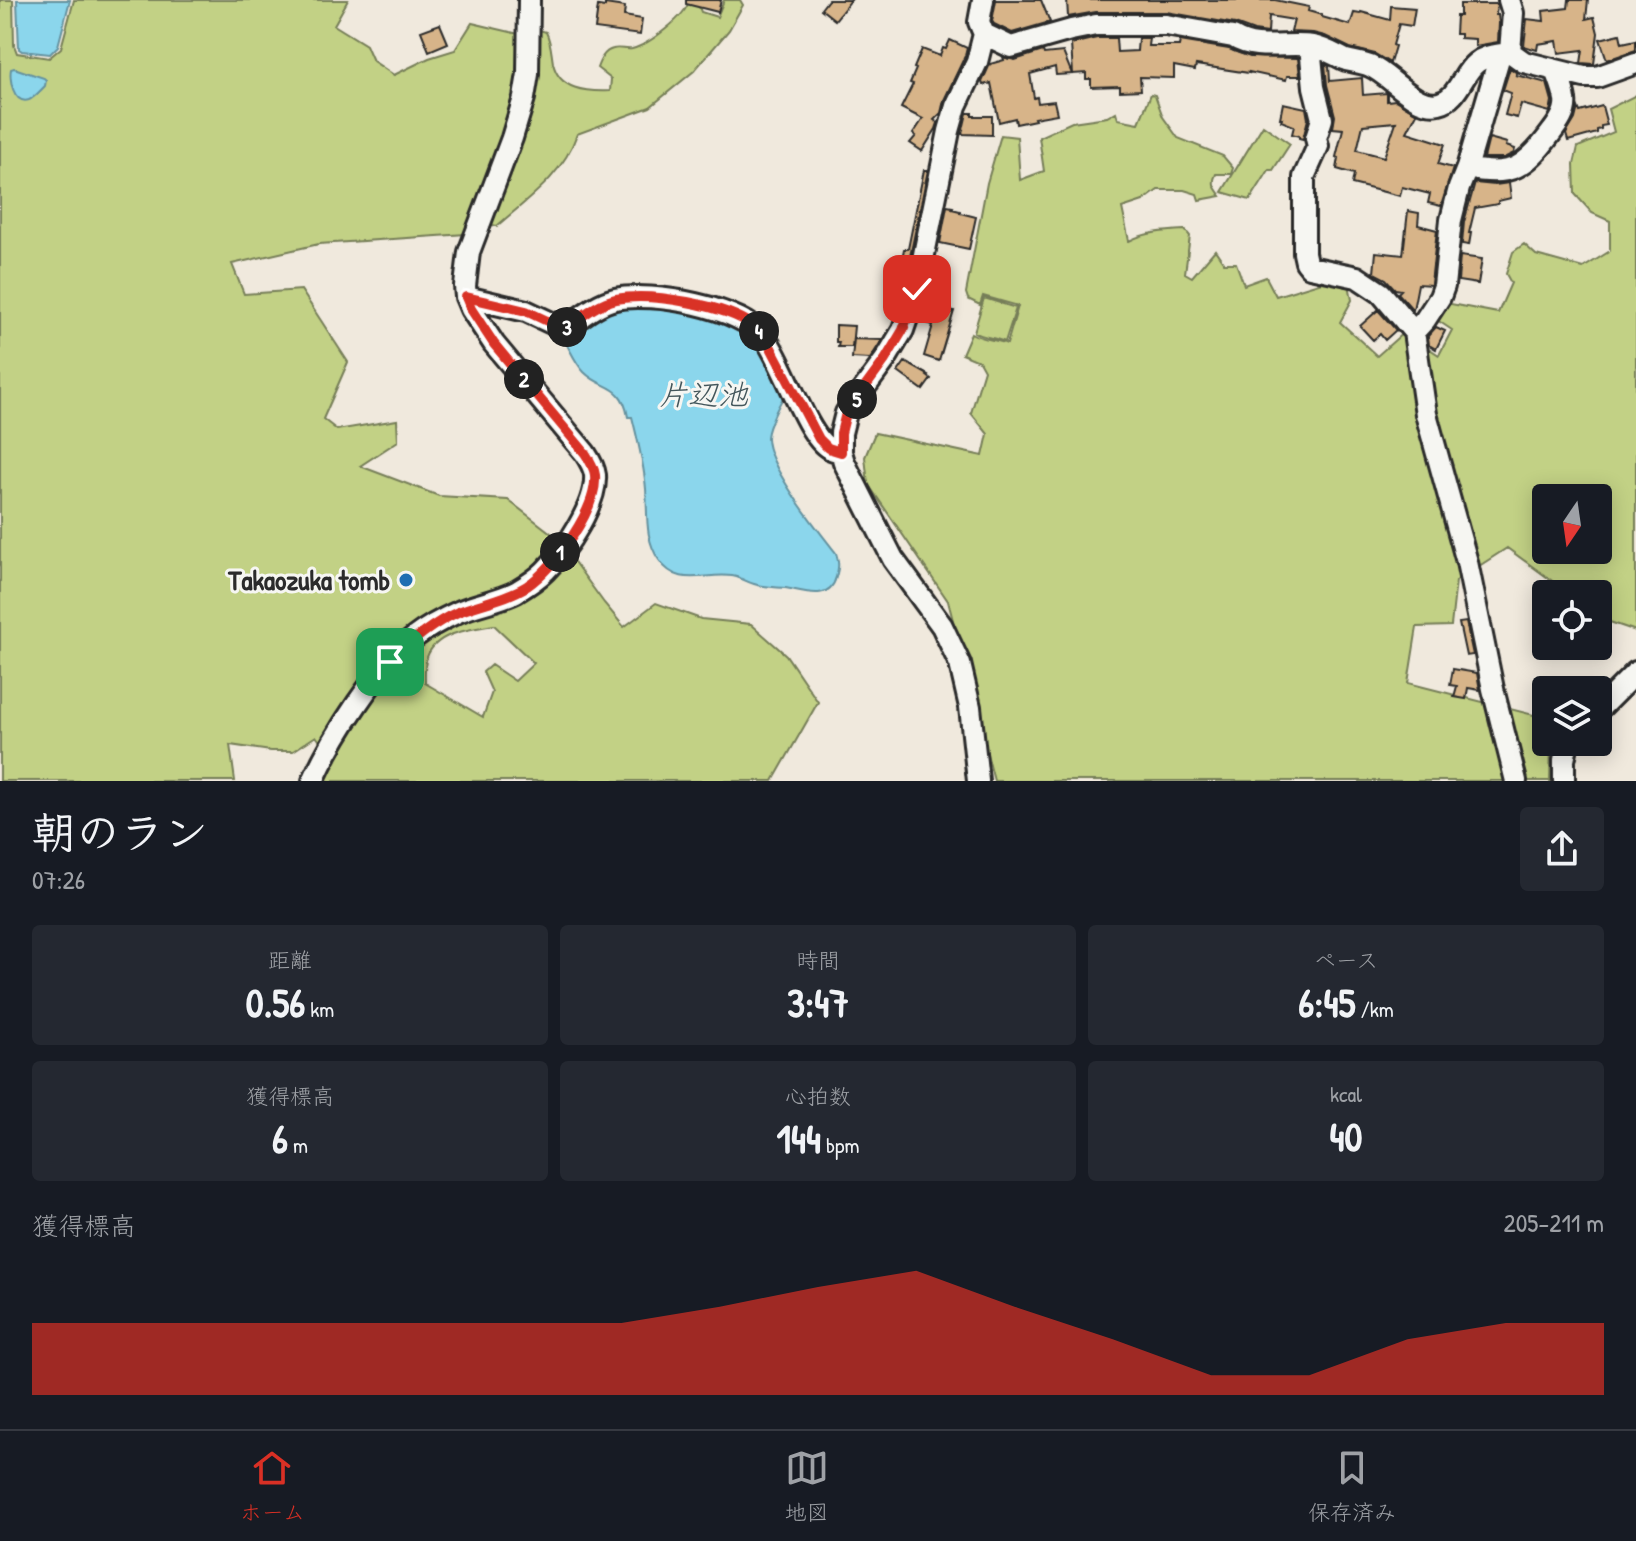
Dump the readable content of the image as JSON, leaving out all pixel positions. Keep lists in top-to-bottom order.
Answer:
{
  "water": ["片辺池"],
  "places": ["Takaozuka tomb"],
  "north": "bottom",
  "page": {
    "pins": [
      "3",
      "4",
      "2",
      "5",
      "1"
    ],
    "heading": ["朝のラン", "07:26"],
    "stats": [
      ["距離", "0.56 km"],
      ["時間", "3:47"],
      ["ペース", "6:45 /km"],
      ["獲得標高", "6 m"],
      ["心拍数", "144 bpm"],
      ["kcal", "40"]
    ],
    "chart": ["獲得標高", "205–211 m"],
    "tabs": ["ホーム", "地図", "保存済み"]
  }
}
